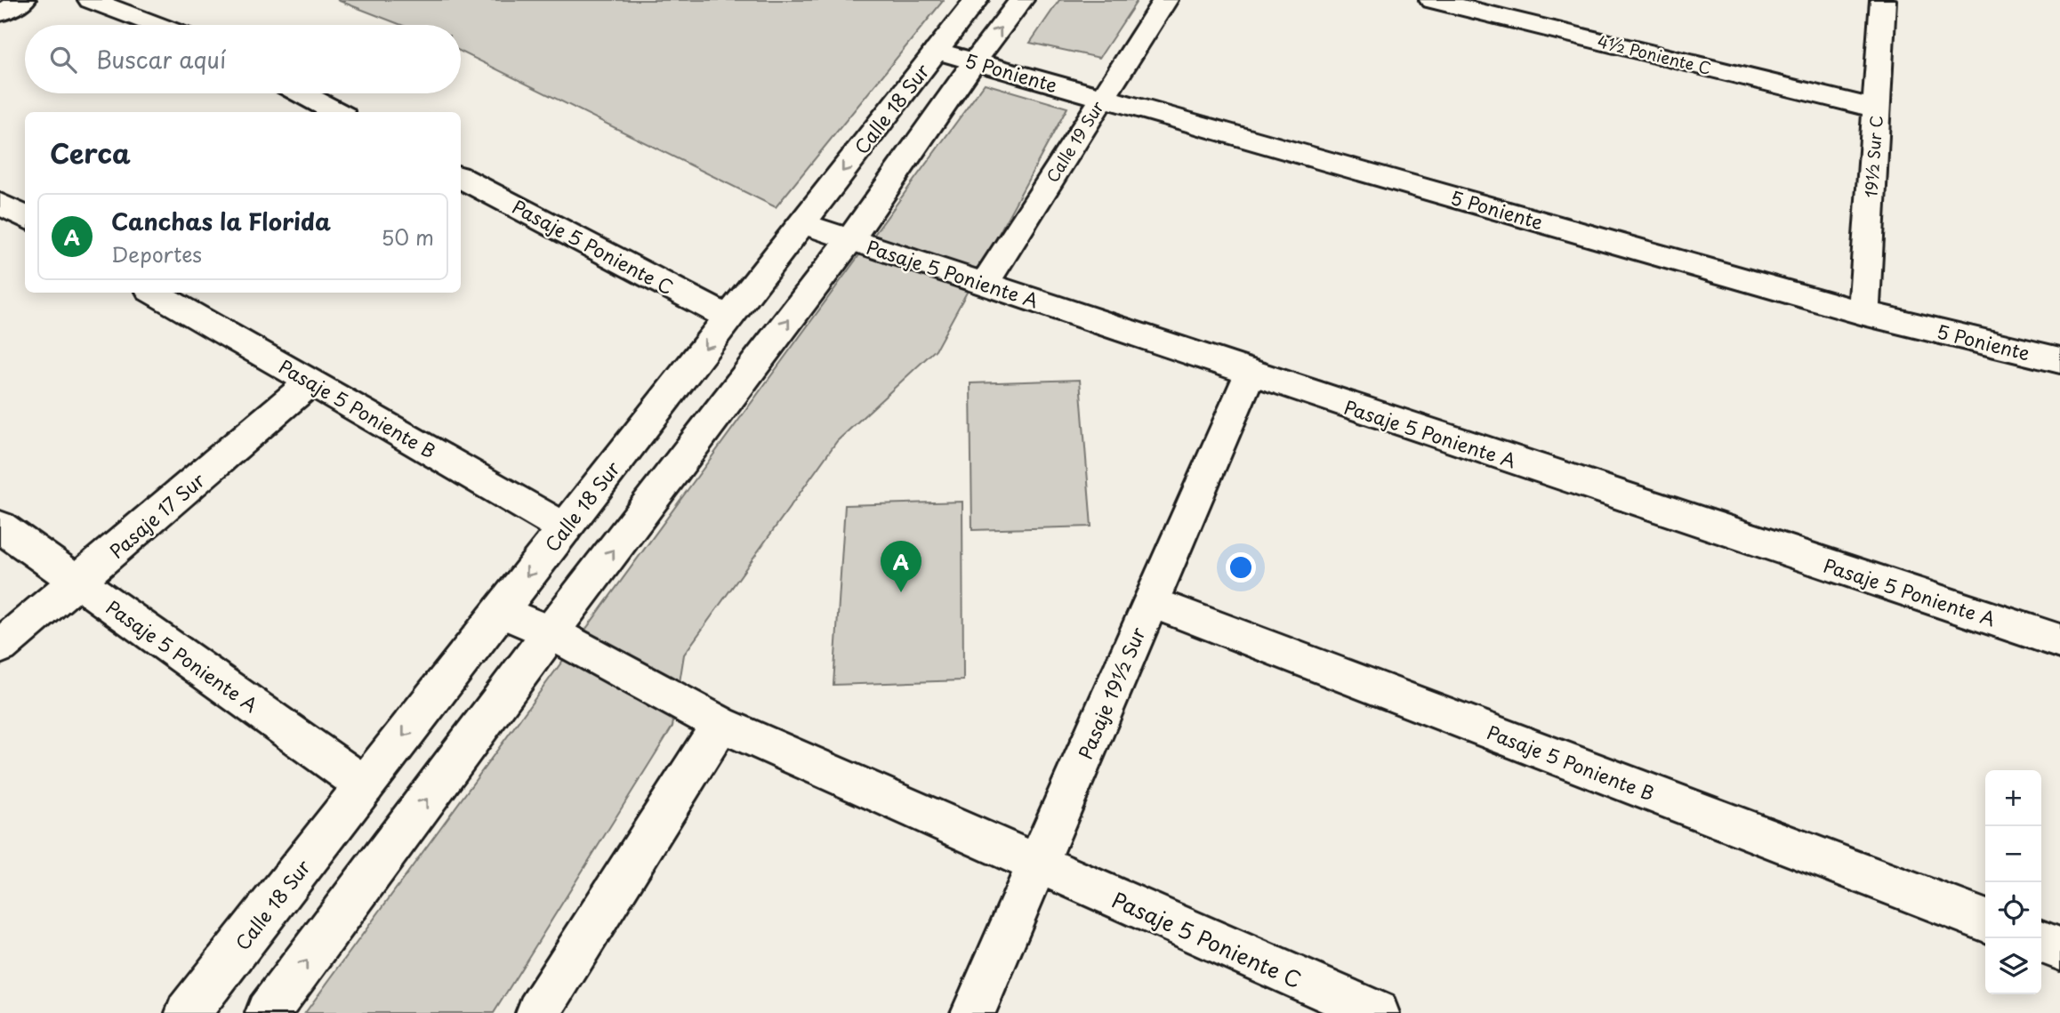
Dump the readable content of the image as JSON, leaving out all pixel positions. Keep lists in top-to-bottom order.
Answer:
{
  "streets": {
    "street": [
      "4½ Poniente C",
      "5 Poniente",
      "Calle 18 Sur",
      "Calle 19 Sur",
      "19½ Sur C",
      "Pasaje 5 Poniente C",
      "Pasaje 5 Poniente A",
      "Pasaje 5 Poniente B",
      "Pasaje 17 Sur",
      "Pasaje 19½ Sur"
    ]
  },
  "crossings": [
    ["4½ Poniente C", "19½ Sur C"],
    ["5 Poniente", "Calle 18 Sur"],
    ["5 Poniente", "Calle 19 Sur"],
    ["5 Poniente", "19½ Sur C"],
    ["Calle 18 Sur", "Pasaje 5 Poniente C"],
    ["Calle 18 Sur", "Pasaje 5 Poniente A"],
    ["Calle 18 Sur", "Pasaje 5 Poniente B"],
    ["Calle 19 Sur", "Pasaje 5 Poniente A"],
    ["Pasaje 5 Poniente C", "Pasaje 19½ Sur"],
    ["Pasaje 5 Poniente A", "Pasaje 17 Sur"],
    ["Pasaje 5 Poniente A", "Pasaje 19½ Sur"],
    ["Pasaje 5 Poniente B", "Pasaje 17 Sur"],
    ["Pasaje 5 Poniente B", "Pasaje 19½ Sur"]
  ],
  "page": {
    "search": "Buscar aquí",
    "heading": "Cerca",
    "list": [
      {
        "mark": "A",
        "name": "Canchas la Florida",
        "note": "Deportes",
        "value": "50 m"
      }
    ],
    "pins": "A",
    "map_buttons": ["+", "−"]
  }
}
